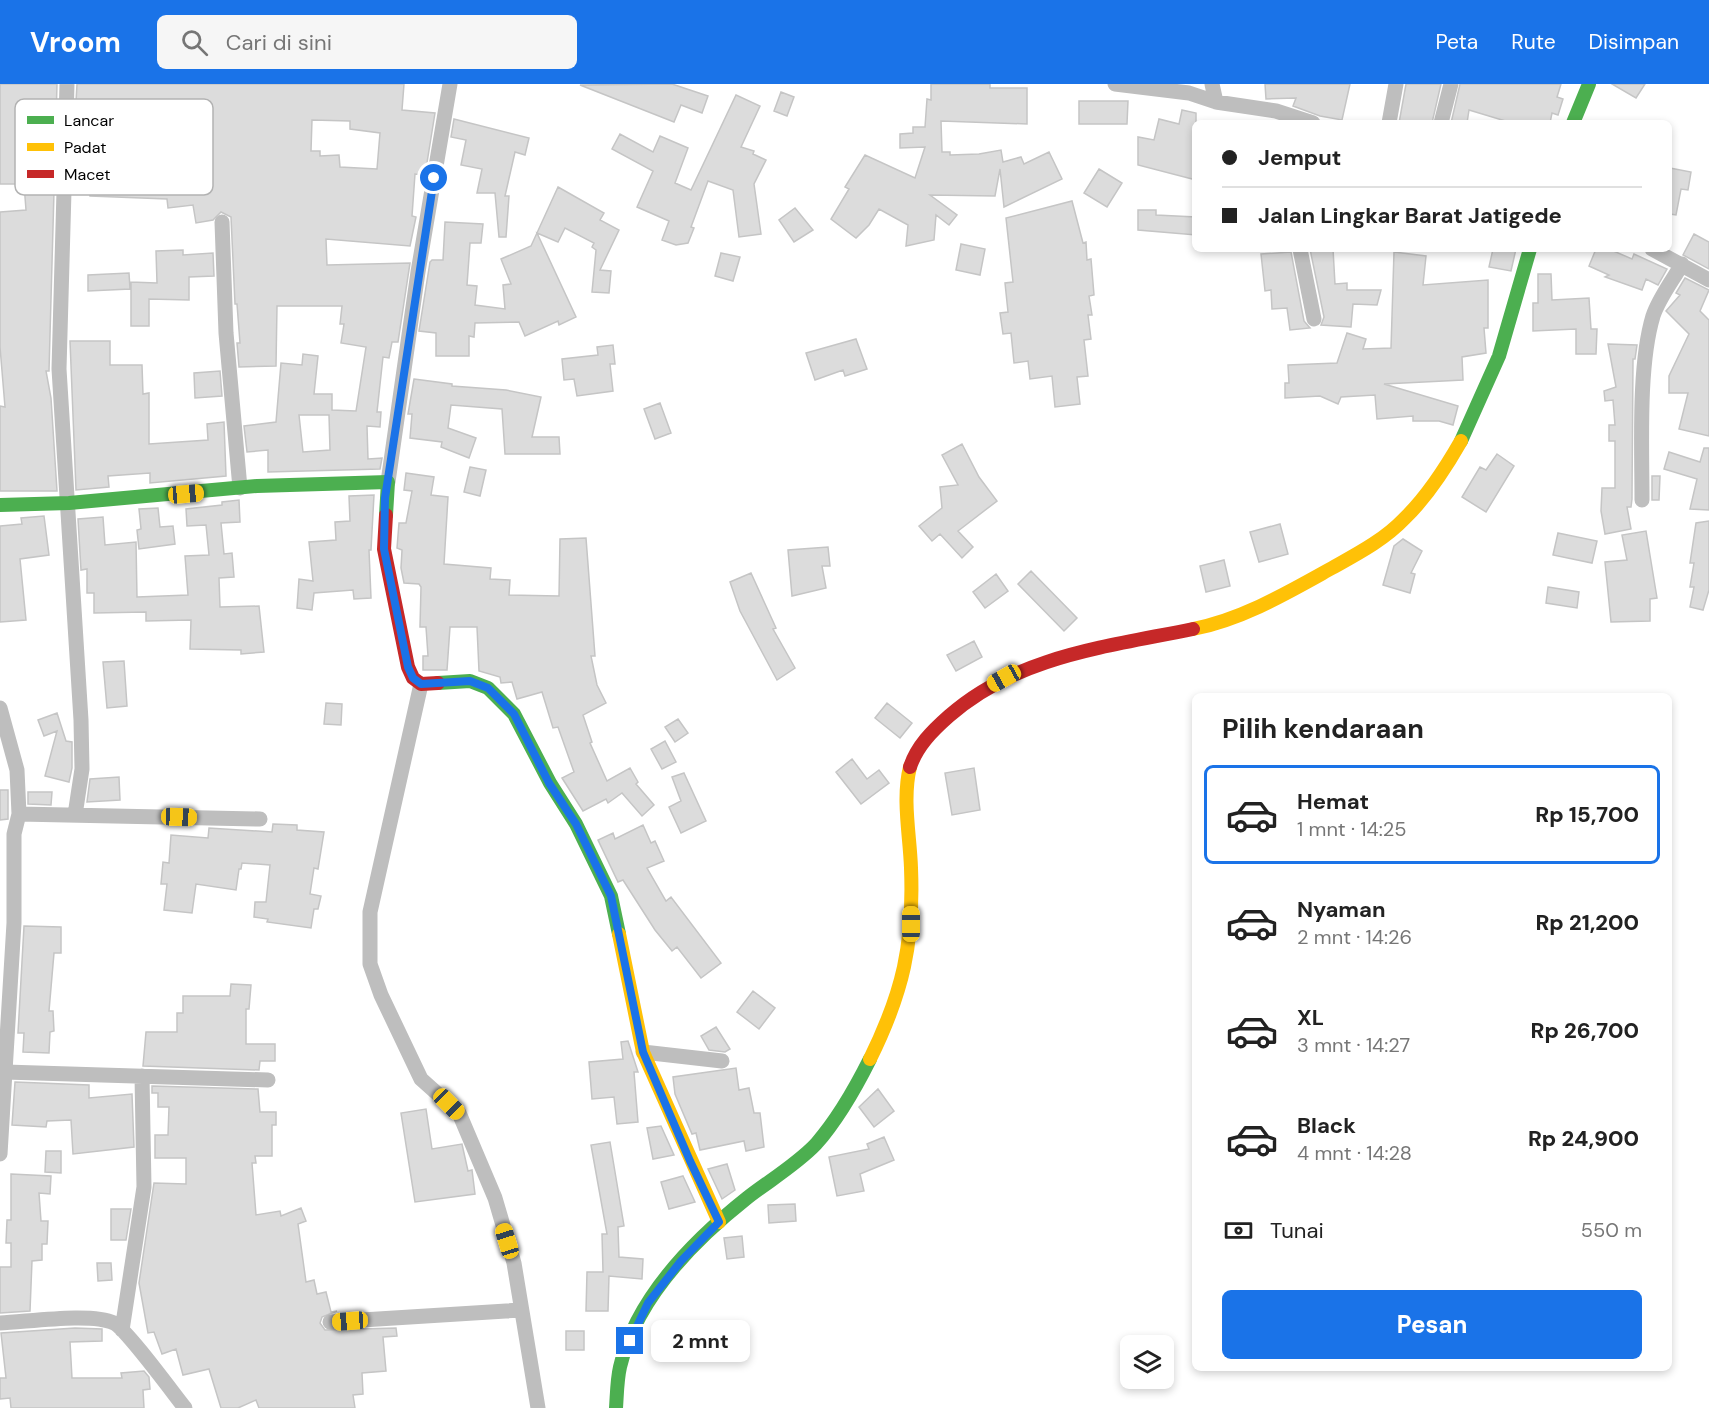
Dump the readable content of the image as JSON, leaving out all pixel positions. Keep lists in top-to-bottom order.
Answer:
{
  "legend": ["Lancar", "Padat", "Macet"],
  "page": {
    "header": "Vroom",
    "search": "Cari di sini",
    "nav": ["Peta", "Rute", "Disimpan"],
    "banner": ["Jemput", "Jalan Lingkar Barat Jatigede"],
    "heading": "Pilih kendaraan",
    "list": [
      {
        "name": "Hemat",
        "note": "1 mnt · 14:25",
        "value": "Rp 15,700"
      },
      {
        "name": "Nyaman",
        "note": "2 mnt · 14:26",
        "value": "Rp 21,200"
      },
      {
        "name": "XL",
        "note": "3 mnt · 14:27",
        "value": "Rp 26,700"
      },
      {
        "name": "Black",
        "note": "4 mnt · 14:28",
        "value": "Rp 24,900"
      }
    ],
    "pay": ["Tunai", "550 m"],
    "buttons": "Pesan",
    "bubble": "2 mnt"
  }
}
